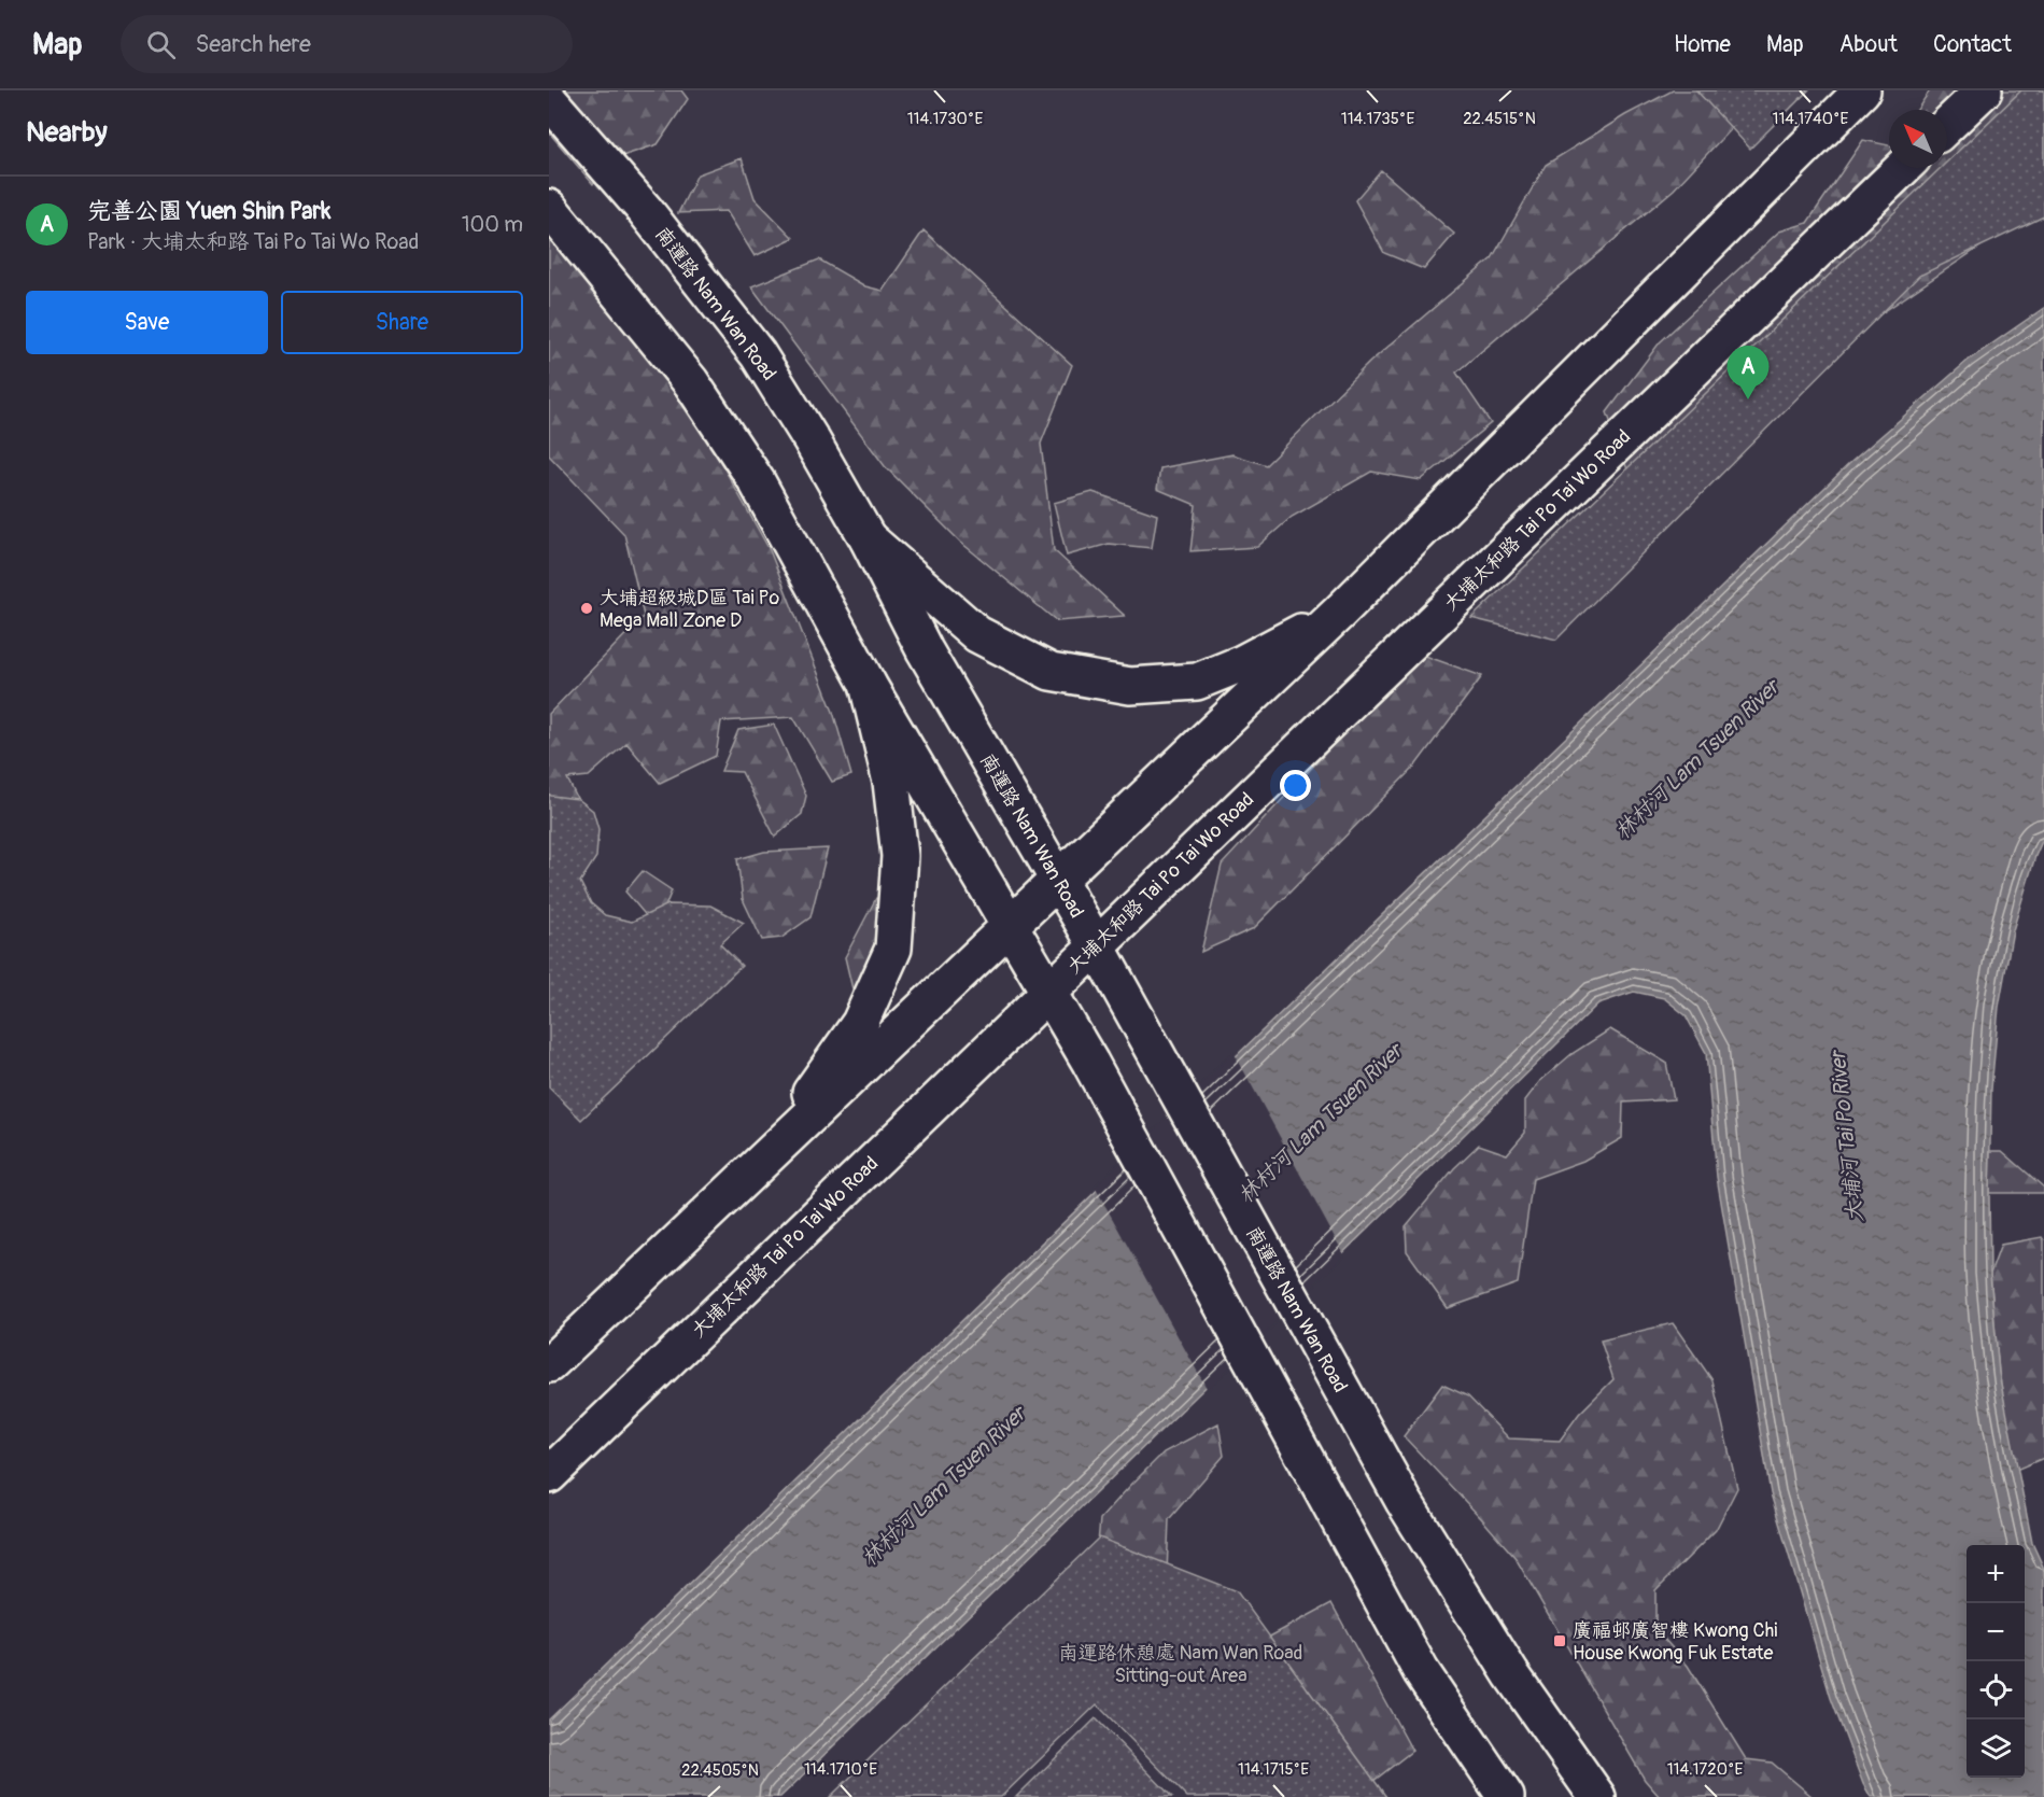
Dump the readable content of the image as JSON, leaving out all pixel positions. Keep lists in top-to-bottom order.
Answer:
{
  "streets": {
    "main road": ["南運路 Nam Wan Road", "大埔太和路 Tai Po Tai Wo Road"]
  },
  "crossings": [
    ["南運路 Nam Wan Road", "大埔太和路 Tai Po Tai Wo Road"]
  ],
  "water": ["林村河 Lam Tsuen River", "大埔河 Tai Po River"],
  "parks": ["南運路休憩處 Nam Wan Road Sitting-out Area"],
  "places": {
    "other": ["大埔超級城D區 Tai Po Mega Mall Zone D"],
    "transit": ["廣福邨廣智樓 Kwong Chi House Kwong Fuk Estate"]
  },
  "north": "top left",
  "page": {
    "header": "Map",
    "search": "Search here",
    "nav": [
      "Home",
      "Map",
      "About",
      "Contact"
    ],
    "heading": "Nearby",
    "list": [
      {
        "mark": "A",
        "name": "完善公園 Yuen Shin Park",
        "note": "Park · 大埔太和路 Tai Po Tai Wo Road",
        "value": "100 m"
      }
    ],
    "buttons": ["Save", "Share"],
    "pins": "A",
    "map_buttons": ["+", "−"]
  },
  "coordinates": [
    "22.4515°N",
    "114.1730°E",
    "114.1735°E",
    "114.1740°E",
    "114.1710°E",
    "114.1715°E",
    "114.1720°E",
    "22.4505°N"
  ]
}
